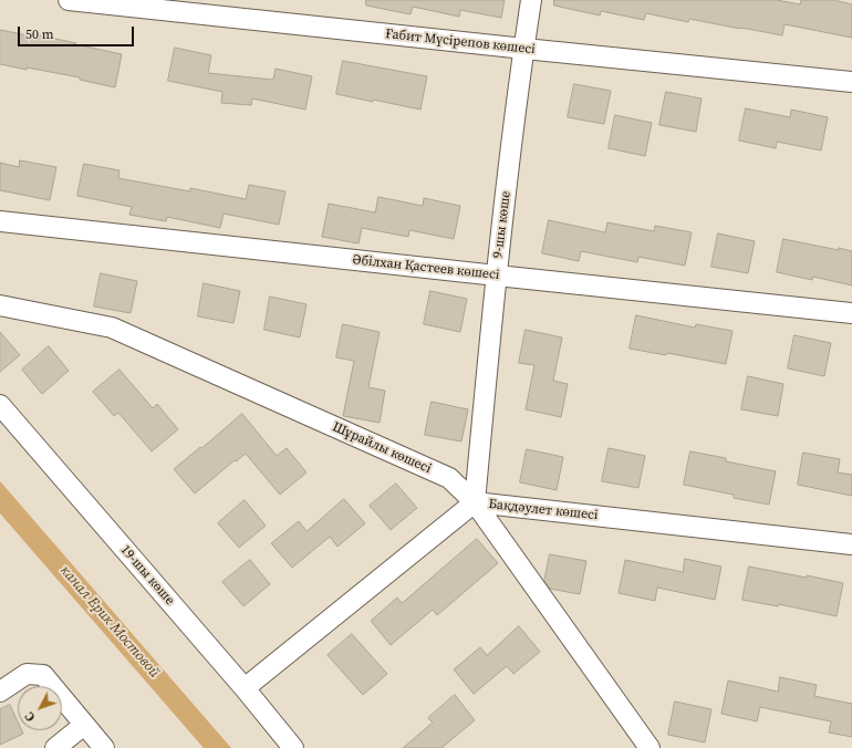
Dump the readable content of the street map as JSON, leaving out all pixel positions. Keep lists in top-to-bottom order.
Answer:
{
  "streets": {
    "street": [
      "Ғабит Мүсірепов көшесi",
      "9-шы көше",
      "Әбілхан Қастеев көшесi",
      "Шұрайлы көшесі",
      "Бақдәулет көшесi",
      "19-шы көше"
    ]
  },
  "crossings": [
    ["Ғабит Мүсірепов көшесi", "9-шы көше"],
    ["9-шы көше", "Әбілхан Қастеев көшесi"],
    ["9-шы көше", "Шұрайлы көшесі"],
    ["9-шы көше", "Бақдәулет көшесi"],
    ["Шұрайлы көшесі", "Бақдәулет көшесi"],
    ["Бақдәулет көшесi", "19-шы көше"]
  ],
  "water": ["канал Ерик Мостовой"],
  "scale_bar": "50 m",
  "north": "bottom left"
}
